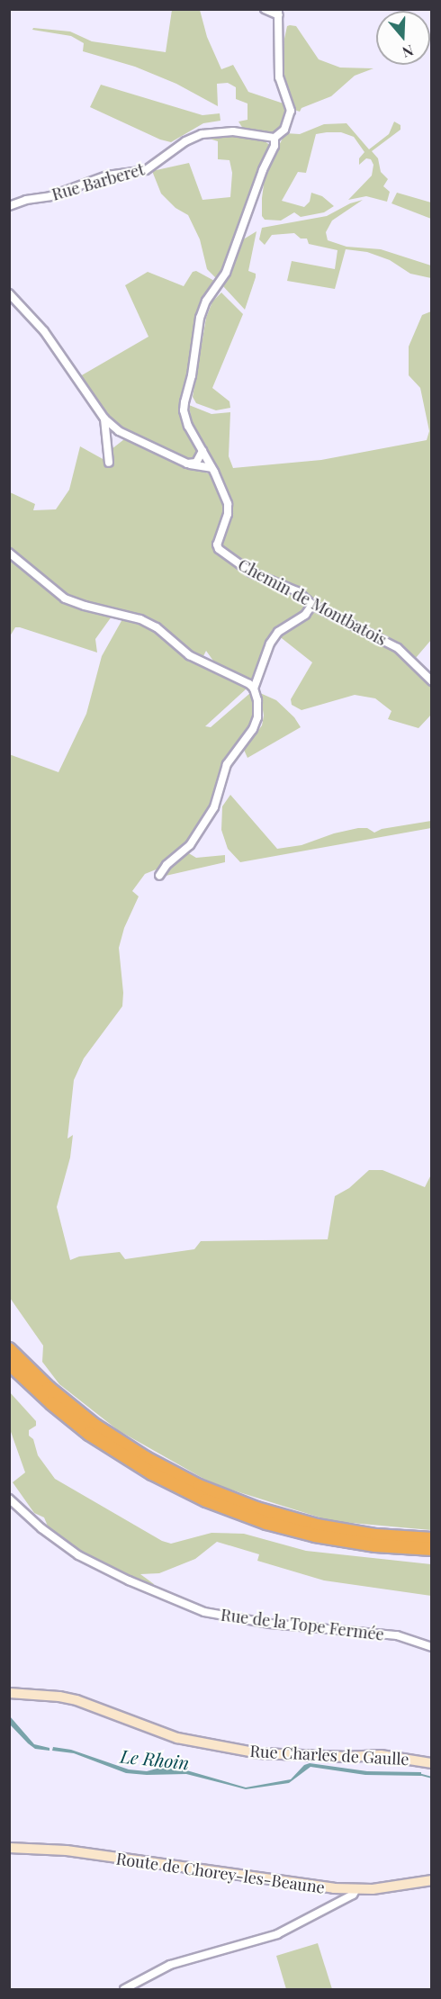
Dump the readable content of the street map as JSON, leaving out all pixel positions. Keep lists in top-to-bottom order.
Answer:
{
  "streets": {
    "street": [
      "Rue Barberet",
      "Chemin de Montbatois",
      "Rue de la Tope Fermée",
      "Rue Charles de Gaulle",
      "Route de Chorey-les-Beaune"
    ]
  },
  "water": ["Le Rhoin"],
  "north": "bottom"
}
